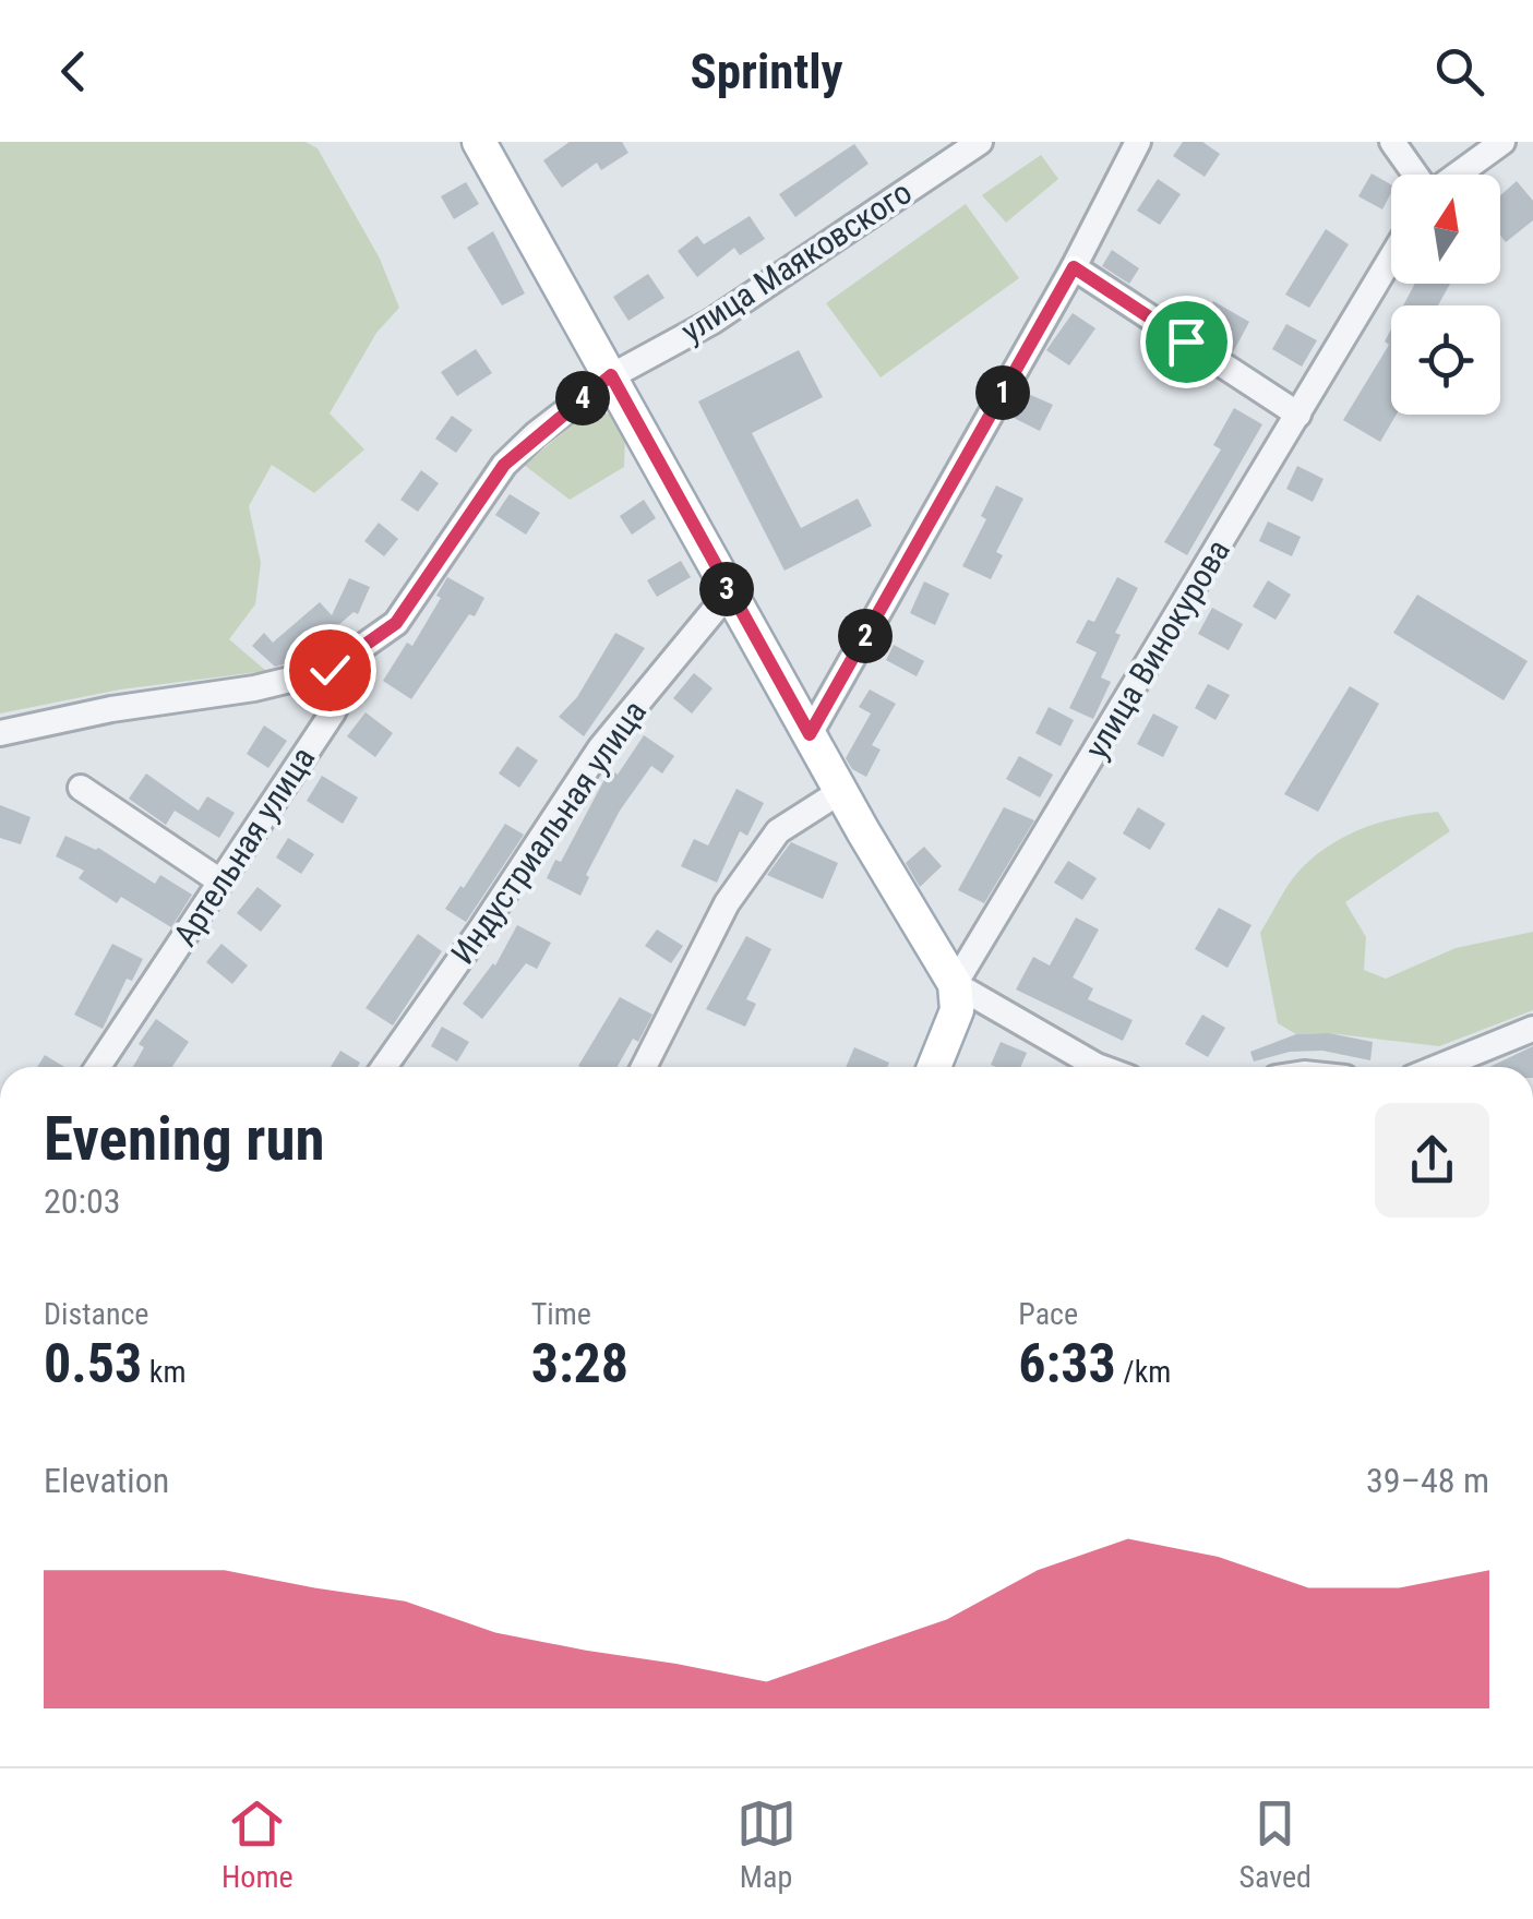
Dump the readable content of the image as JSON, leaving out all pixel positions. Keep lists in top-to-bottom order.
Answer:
{
  "streets": {
    "main road": ["улица Винокурова"],
    "street": ["улица Маяковского", "Индустриальная улица", "Артельная улица"]
  },
  "crossings": [
    ["улица Маяковского", "Артельная улица"]
  ],
  "north": "top",
  "page": {
    "header": "Sprintly",
    "pins": [
      "1",
      "4",
      "3",
      "2"
    ],
    "heading": ["Evening run", "20:03"],
    "stats": [
      ["Distance", "0.53 km"],
      ["Time", "3:28"],
      ["Pace", "6:33 /km"]
    ],
    "chart": ["Elevation", "39–48 m"],
    "tabs": ["Home", "Map", "Saved"]
  }
}
